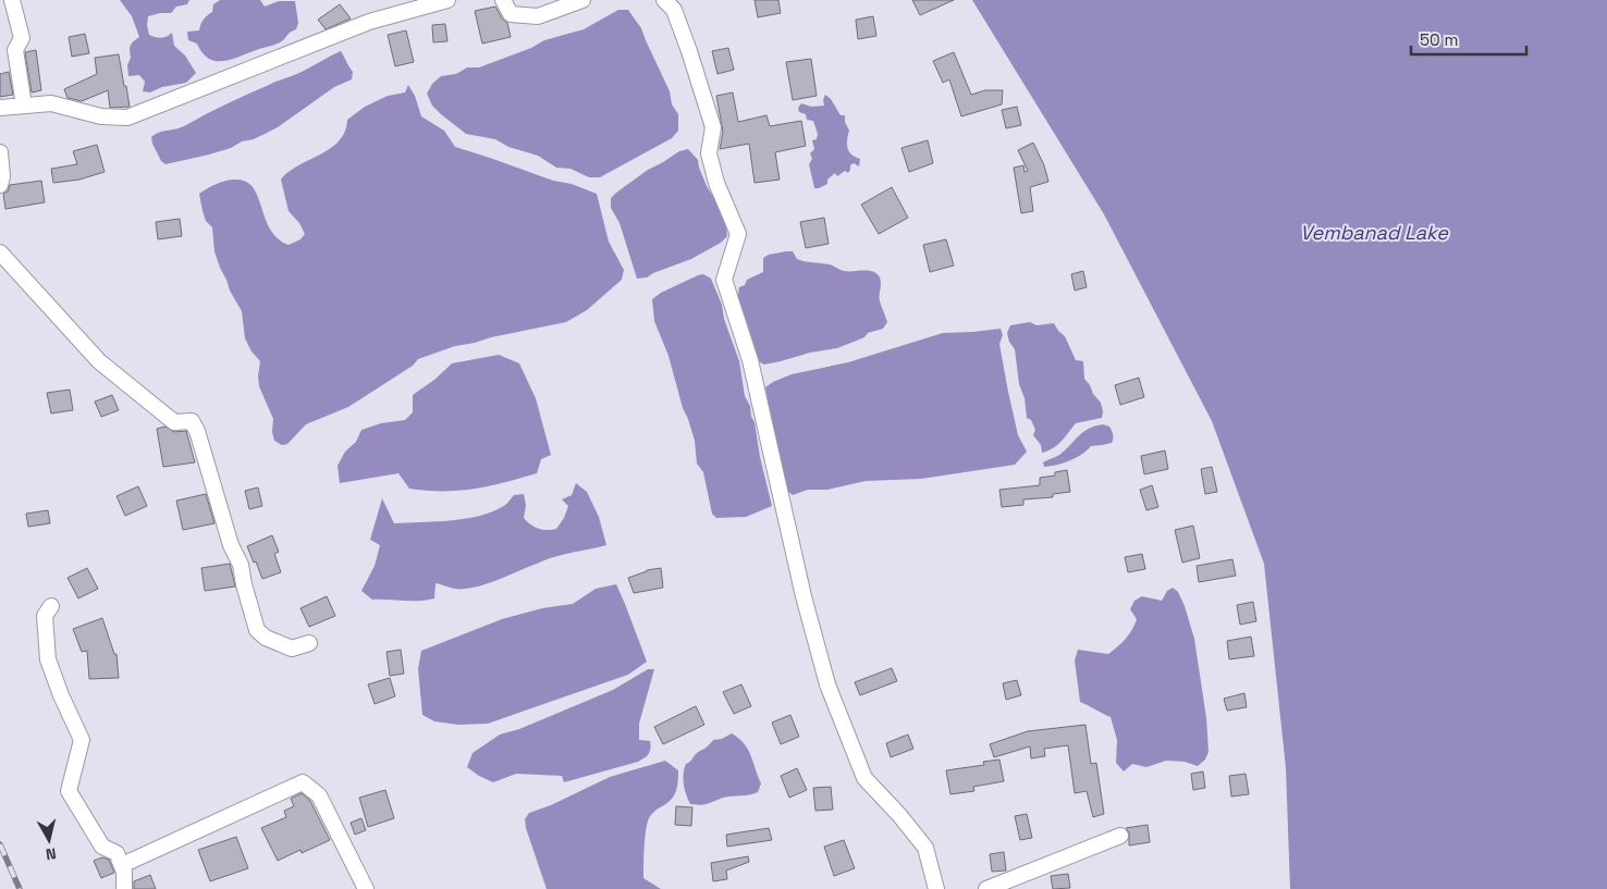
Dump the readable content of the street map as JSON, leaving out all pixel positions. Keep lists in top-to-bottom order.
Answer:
{
  "water": ["Vembanad Lake"],
  "scale_bar": "50 m",
  "north": "bottom"
}
